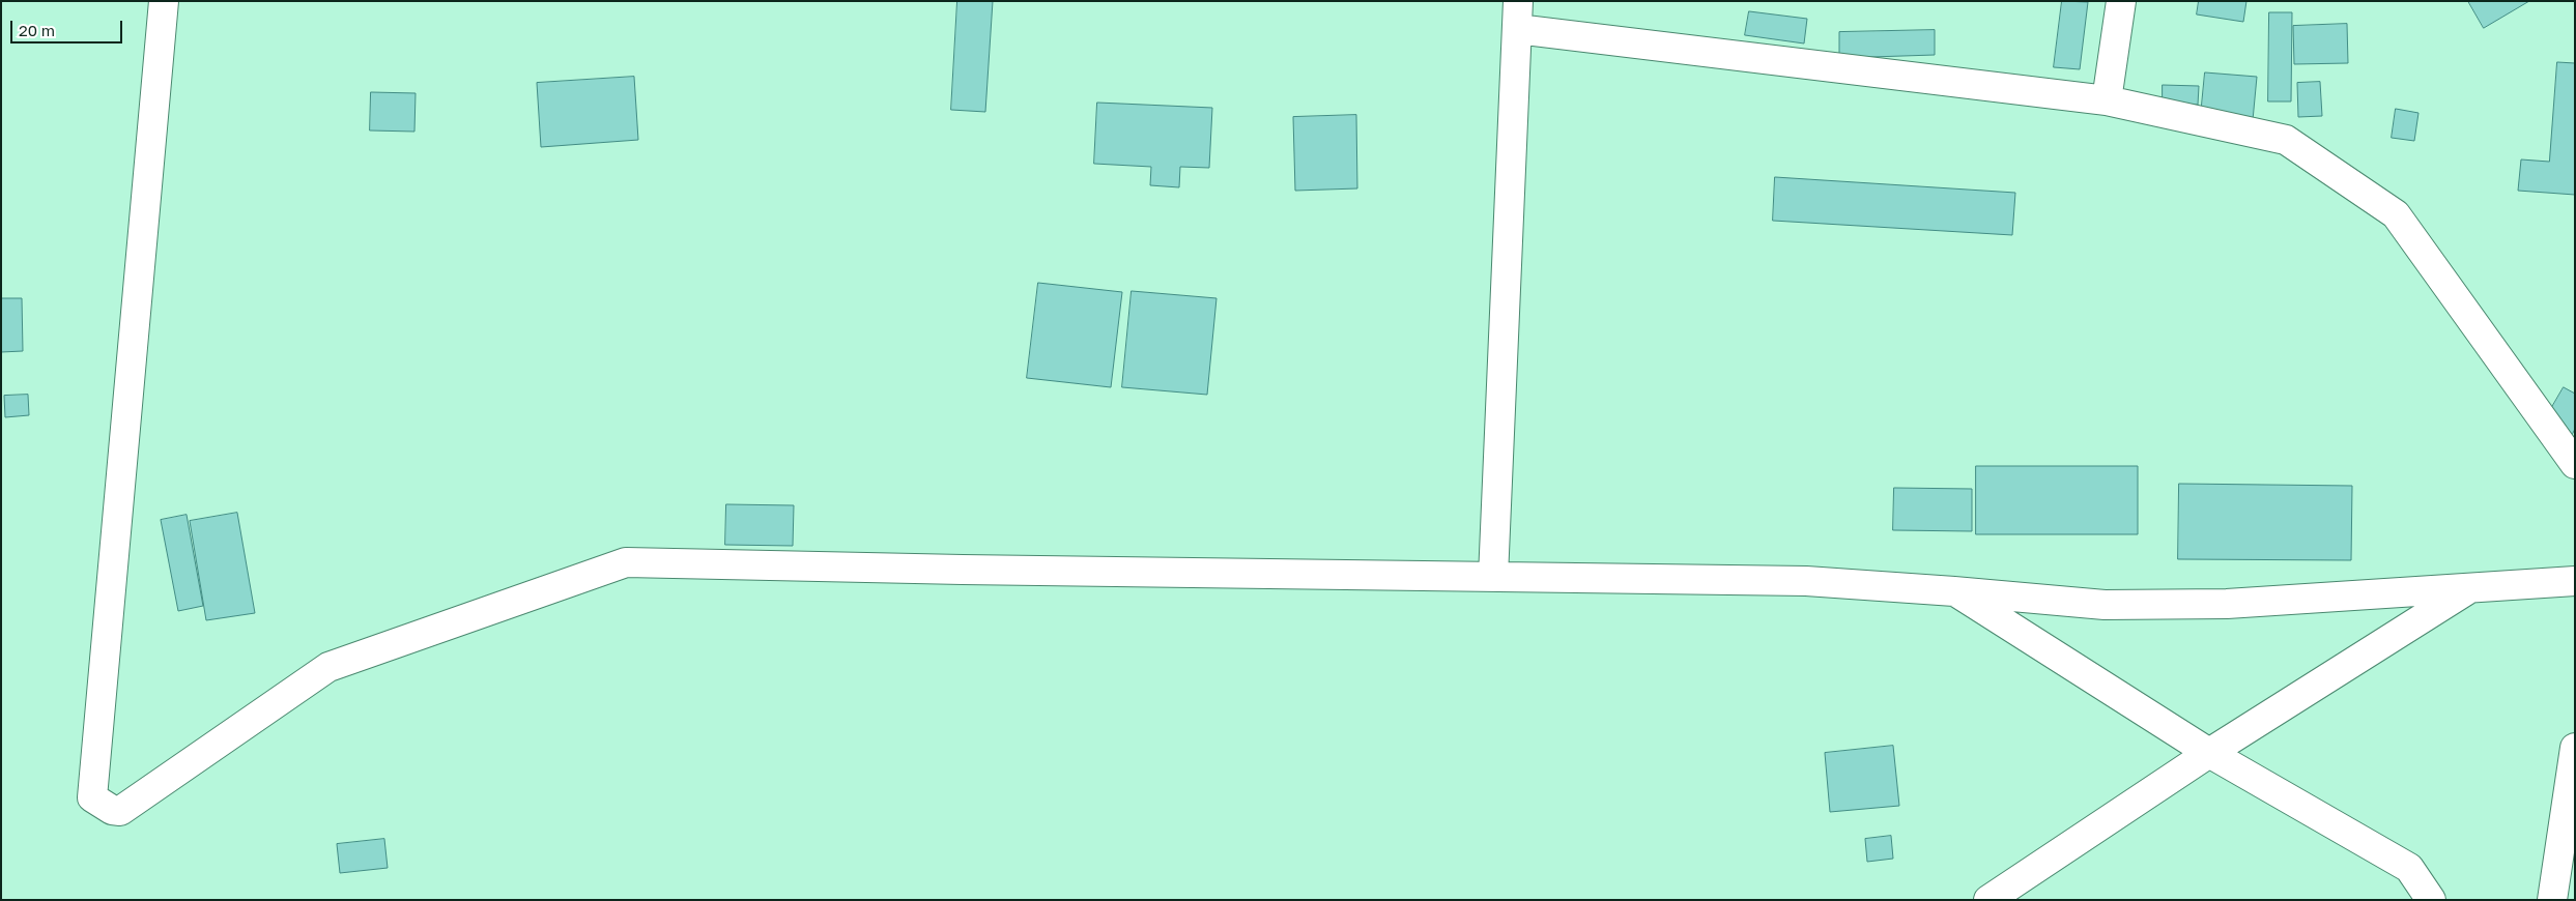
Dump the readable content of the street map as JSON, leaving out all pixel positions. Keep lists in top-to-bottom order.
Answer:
{
  "scale_bar": "20 m"
}
